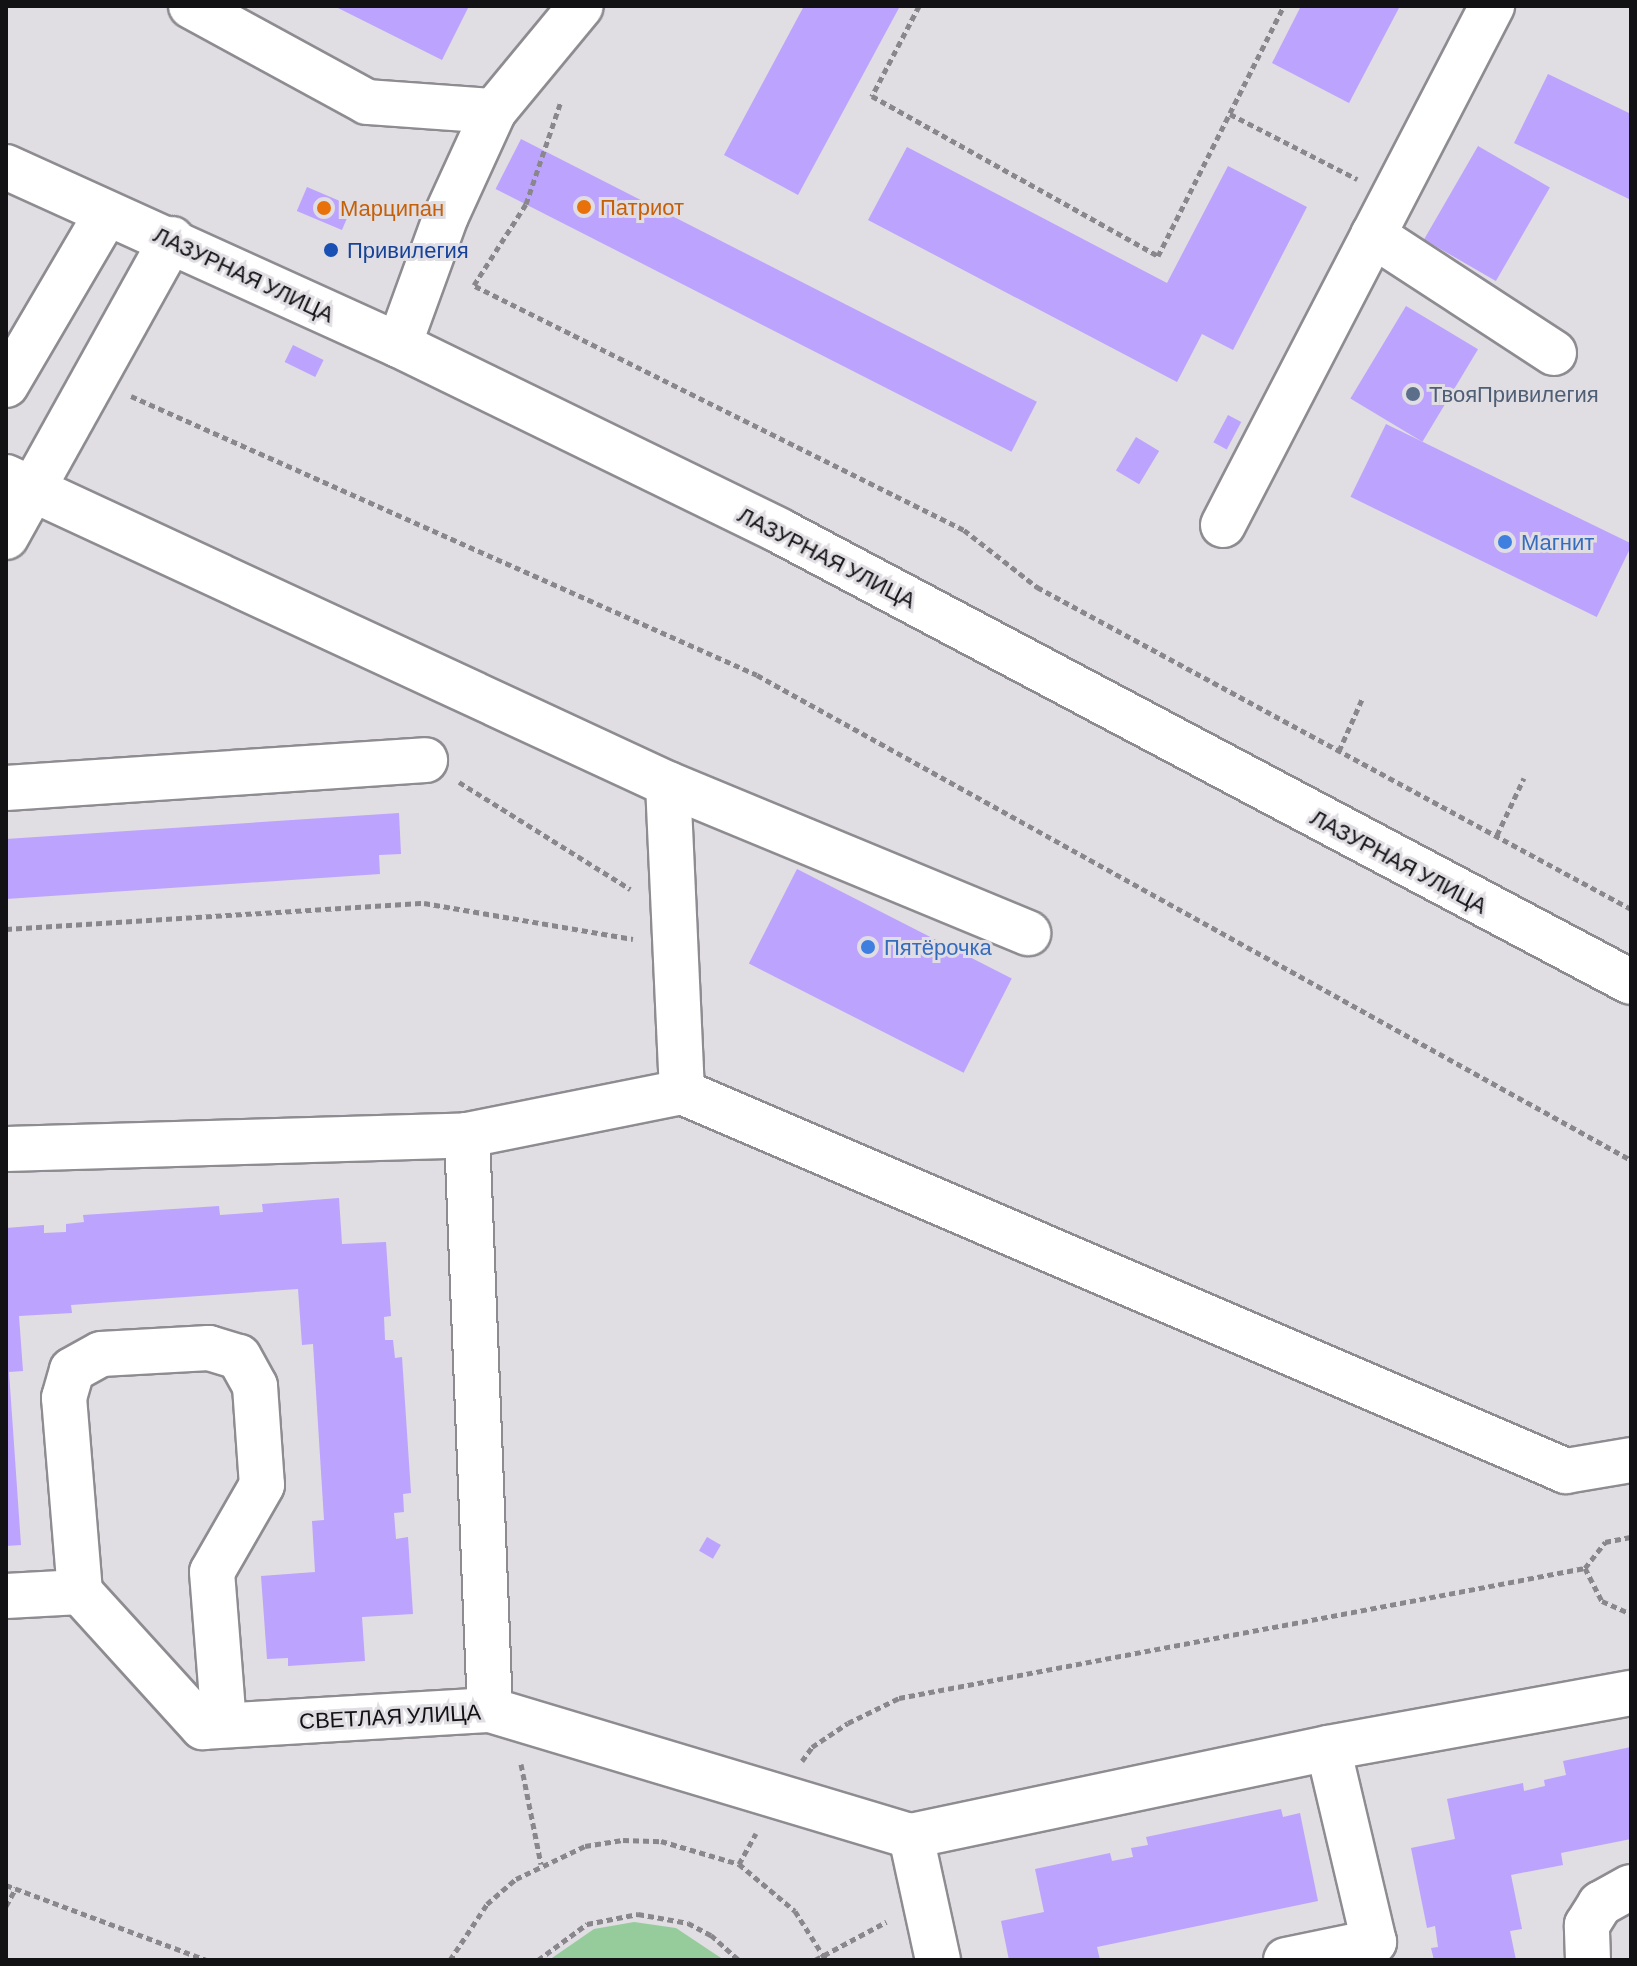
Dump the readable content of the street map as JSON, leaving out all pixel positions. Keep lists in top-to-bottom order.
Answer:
{
  "streets": {
    "street": ["ЛАЗУРНАЯ УЛИЦА", "СВЕТЛАЯ УЛИЦА"]
  },
  "places": [
    "Патриот",
    "Марципан",
    "Привилегия",
    "ТвояПривилегия",
    "Магнит",
    "Пятёрочка"
  ]
}
